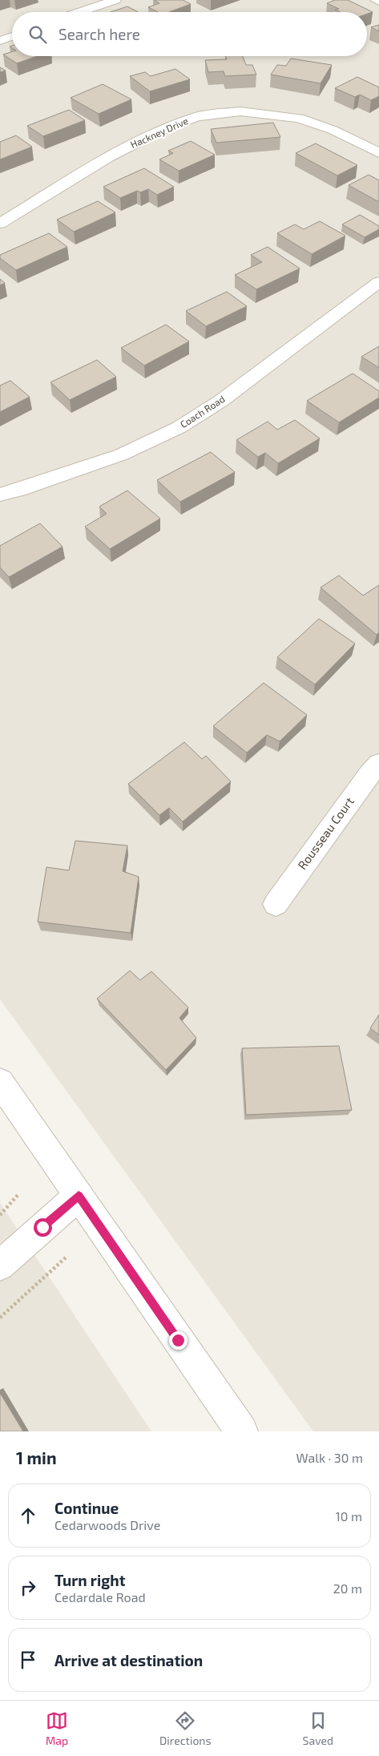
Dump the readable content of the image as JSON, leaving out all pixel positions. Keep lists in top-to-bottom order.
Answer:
{
  "streets": {
    "street": ["Hackney Drive", "Coach Road", "Rousseau Court"]
  },
  "page": {
    "search": "Search here",
    "heading": ["1 min", "Walk · 30 m"],
    "list": [
      ["Continue", "Cedarwoods Drive", "10 m"],
      ["Turn right", "Cedardale Road", "20 m"],
      "Arrive at destination"
    ],
    "nav": ["Map", "Directions", "Saved"]
  }
}
